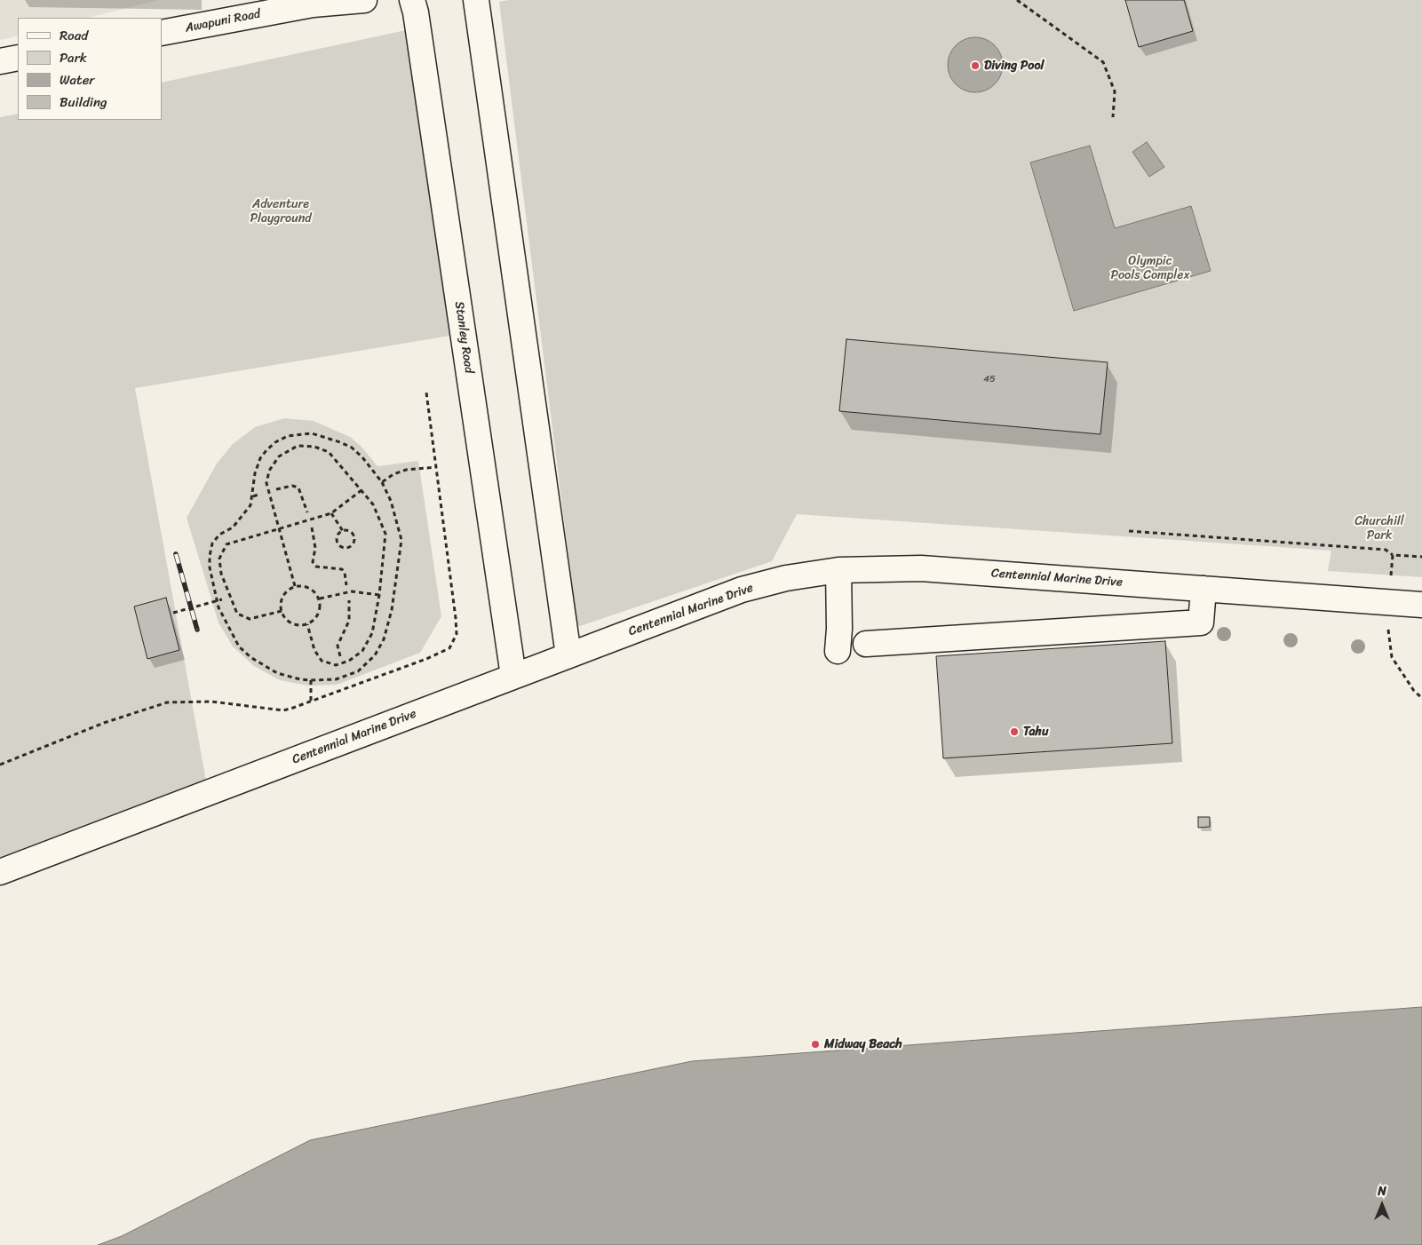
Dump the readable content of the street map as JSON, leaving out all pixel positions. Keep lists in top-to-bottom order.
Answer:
{
  "streets": {
    "main road": ["Awapuni Road", "Stanley Road", "Centennial Marine Drive"]
  },
  "crossings": [
    ["Stanley Road", "Centennial Marine Drive"]
  ],
  "parks": ["Adventure Playground", "Olympic Pools Complex", "Churchill Park"],
  "places": ["Diving Pool", "Tahu", "Midway Beach"],
  "house_numbers": ["45"],
  "legend": [
    "Road",
    "Park",
    "Water",
    "Building"
  ],
  "north": "top"
}
